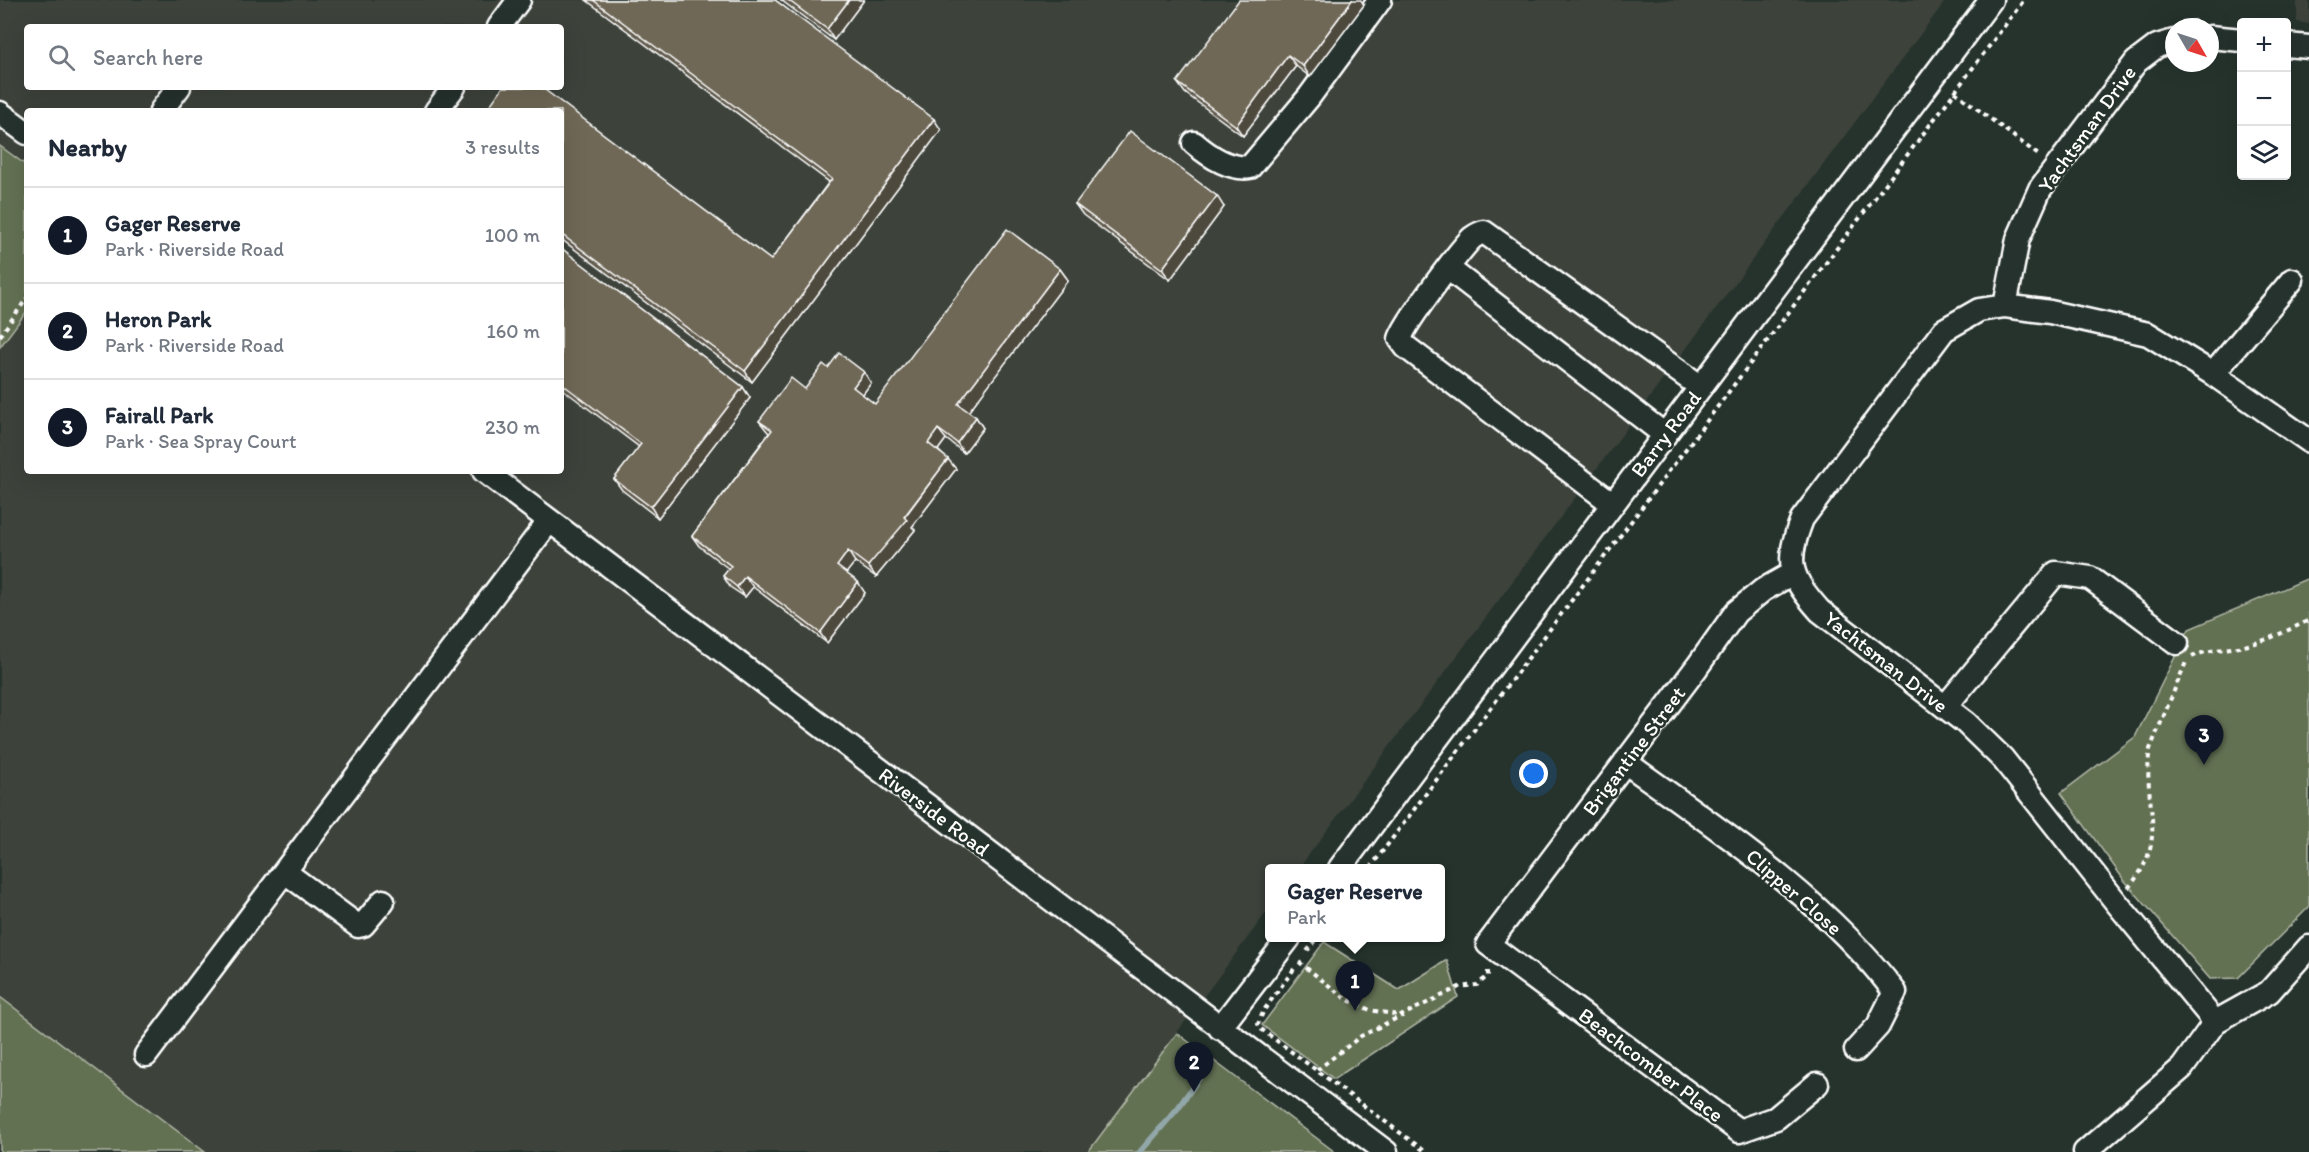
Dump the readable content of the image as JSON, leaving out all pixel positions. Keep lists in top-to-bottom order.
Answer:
{
  "streets": {
    "street": [
      "Yachtsman Drive",
      "Barry Road",
      "Brigantine Street",
      "Riverside Road",
      "Clipper Close",
      "Beachcomber Place"
    ]
  },
  "crossings": [
    ["Yachtsman Drive", "Brigantine Street"],
    ["Brigantine Street", "Clipper Close"],
    ["Brigantine Street", "Beachcomber Place"]
  ],
  "north": "bottom right",
  "page": {
    "map_buttons": ["+", "−"],
    "search": "Search here",
    "heading": ["Nearby", "3 results"],
    "list": [
      {
        "mark": "1",
        "name": "Gager Reserve",
        "note": "Park · Riverside Road",
        "value": "100 m"
      },
      {
        "mark": "2",
        "name": "Heron Park",
        "note": "Park · Riverside Road",
        "value": "160 m"
      },
      {
        "mark": "3",
        "name": "Fairall Park",
        "note": "Park · Sea Spray Court",
        "value": "230 m"
      }
    ],
    "pins": ["3", "1", "2"],
    "popup": ["Gager Reserve", "Park"]
  }
}
